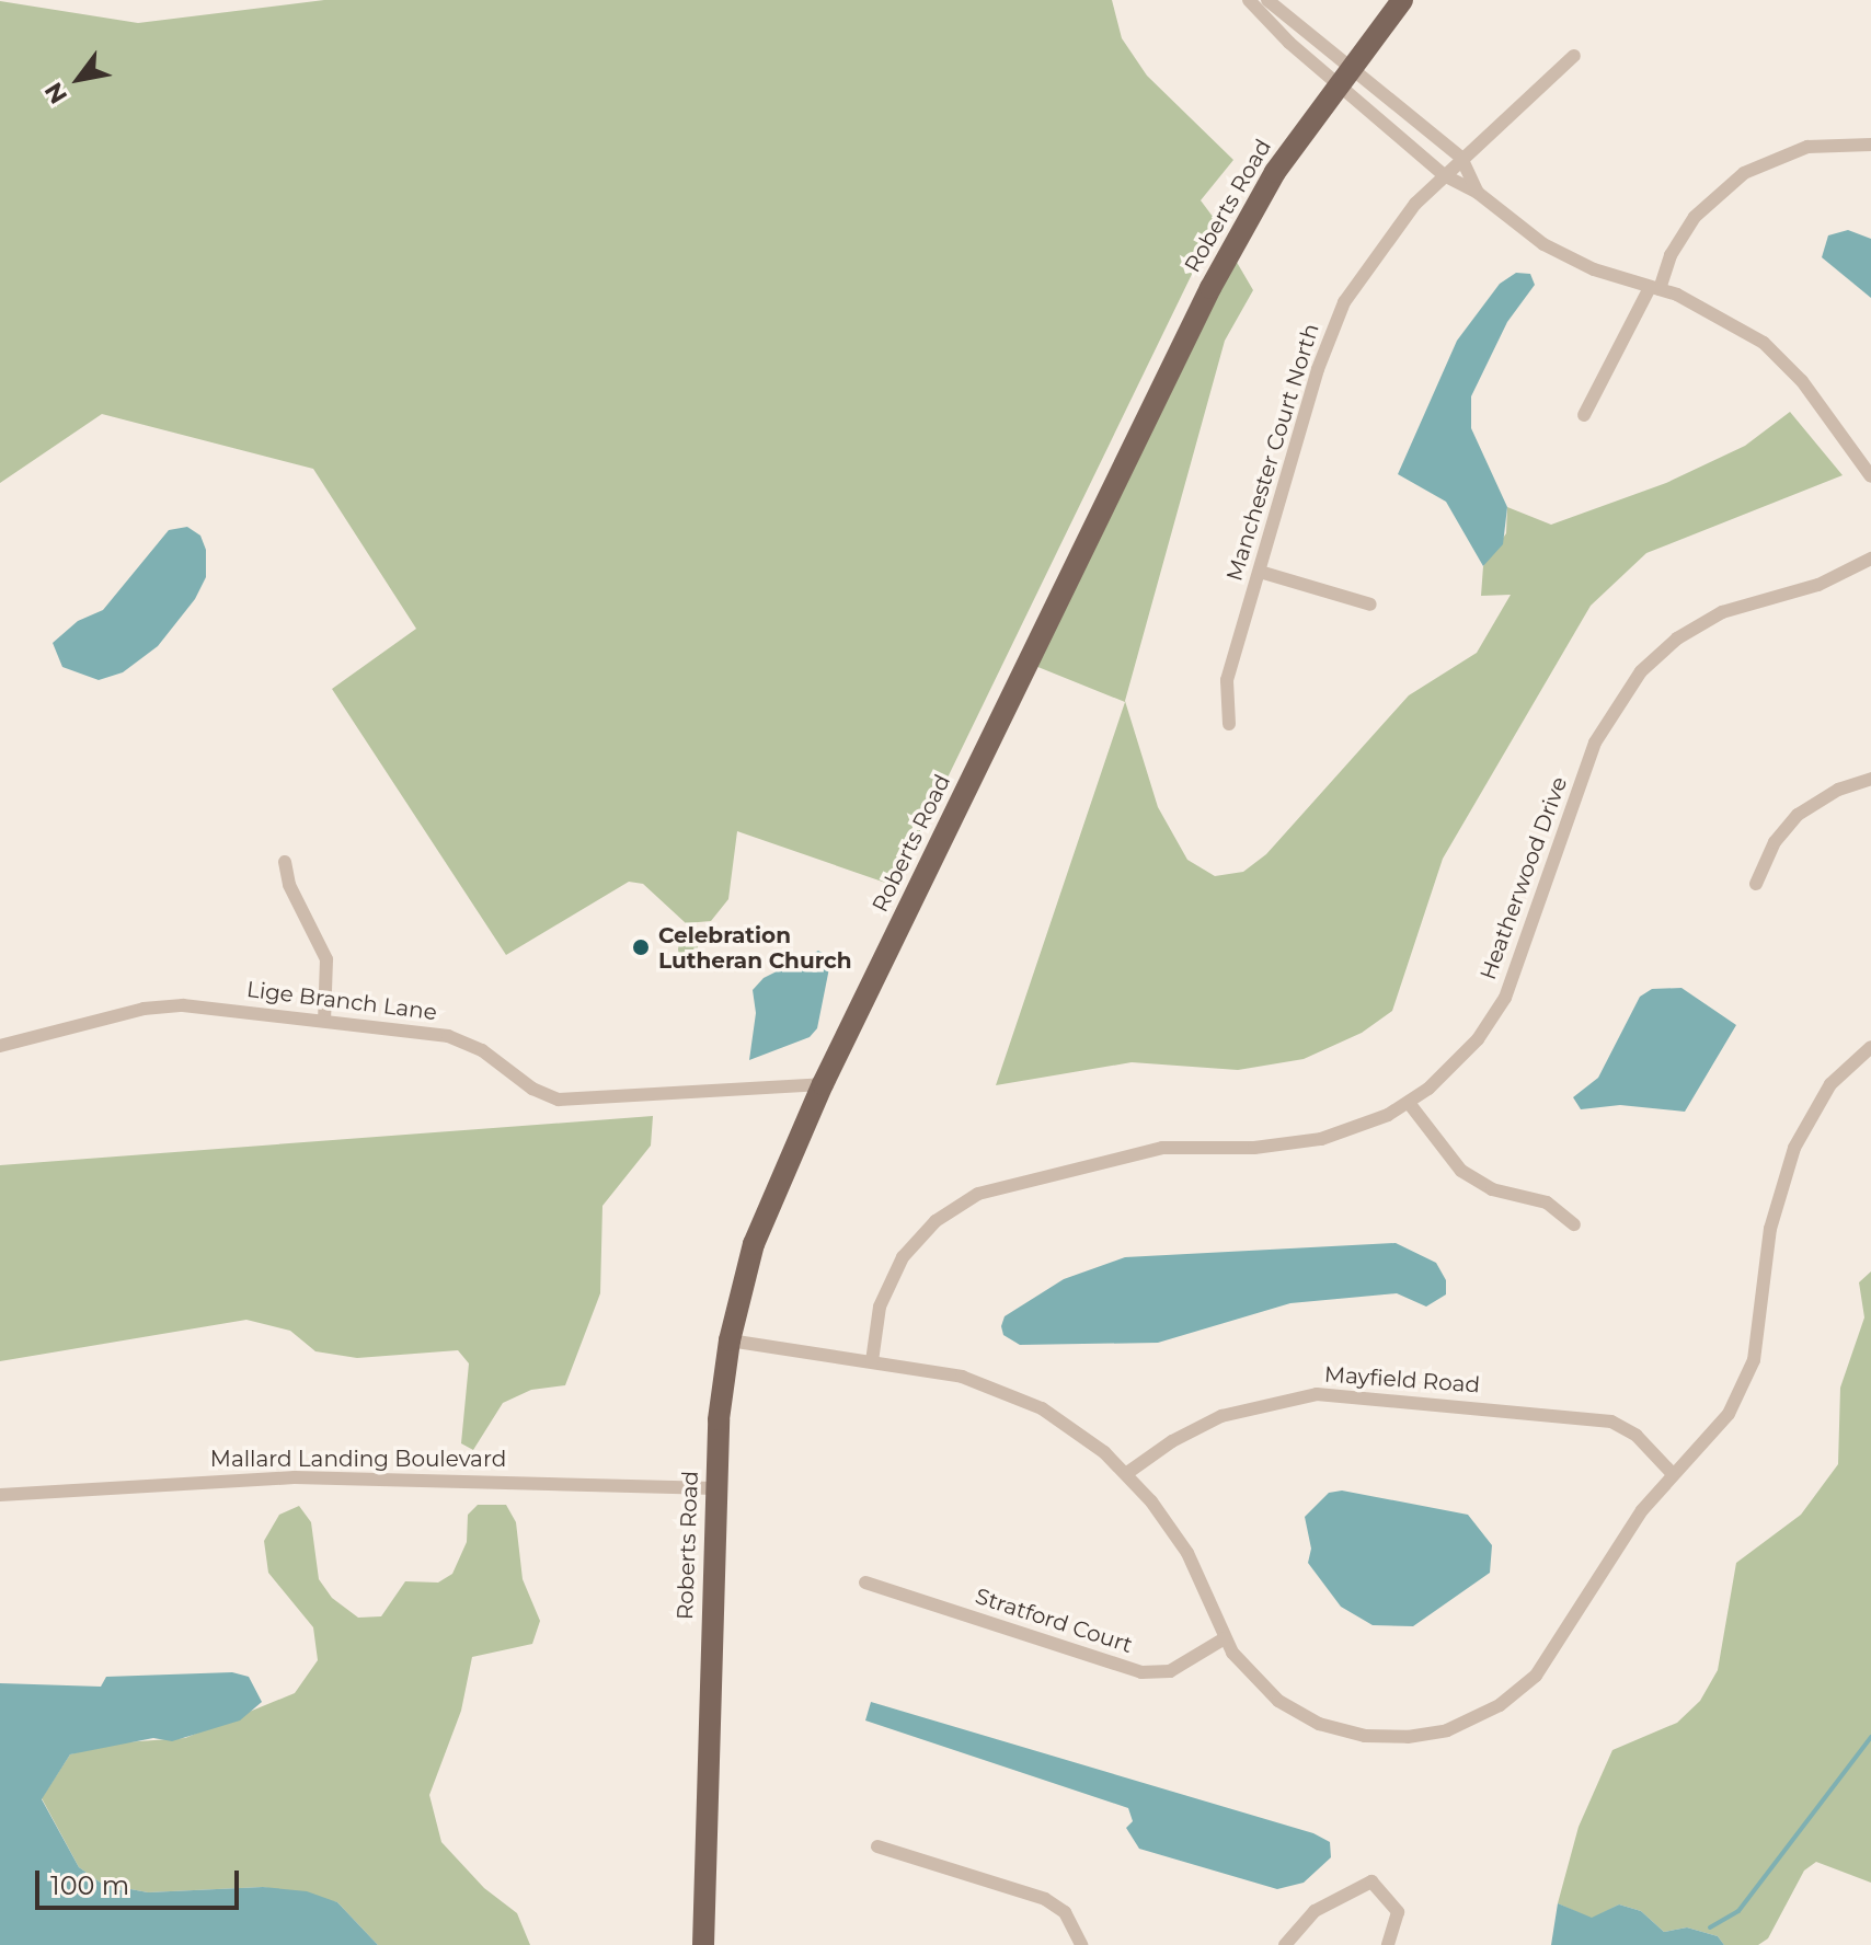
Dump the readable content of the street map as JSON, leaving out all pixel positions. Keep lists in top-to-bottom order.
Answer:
{
  "streets": {
    "main road": ["Roberts Road"],
    "street": [
      "Manchester Court North",
      "Heatherwood Drive",
      "Lige Branch Lane",
      "Mayfield Road",
      "Mallard Landing Boulevard",
      "Stratford Court"
    ]
  },
  "crossings": [
    ["Roberts Road", "Lige Branch Lane"],
    ["Roberts Road", "Mallard Landing Boulevard"]
  ],
  "places": ["Celebration Lutheran Church"],
  "scale_bar": "100 m",
  "north": "bottom left"
}
